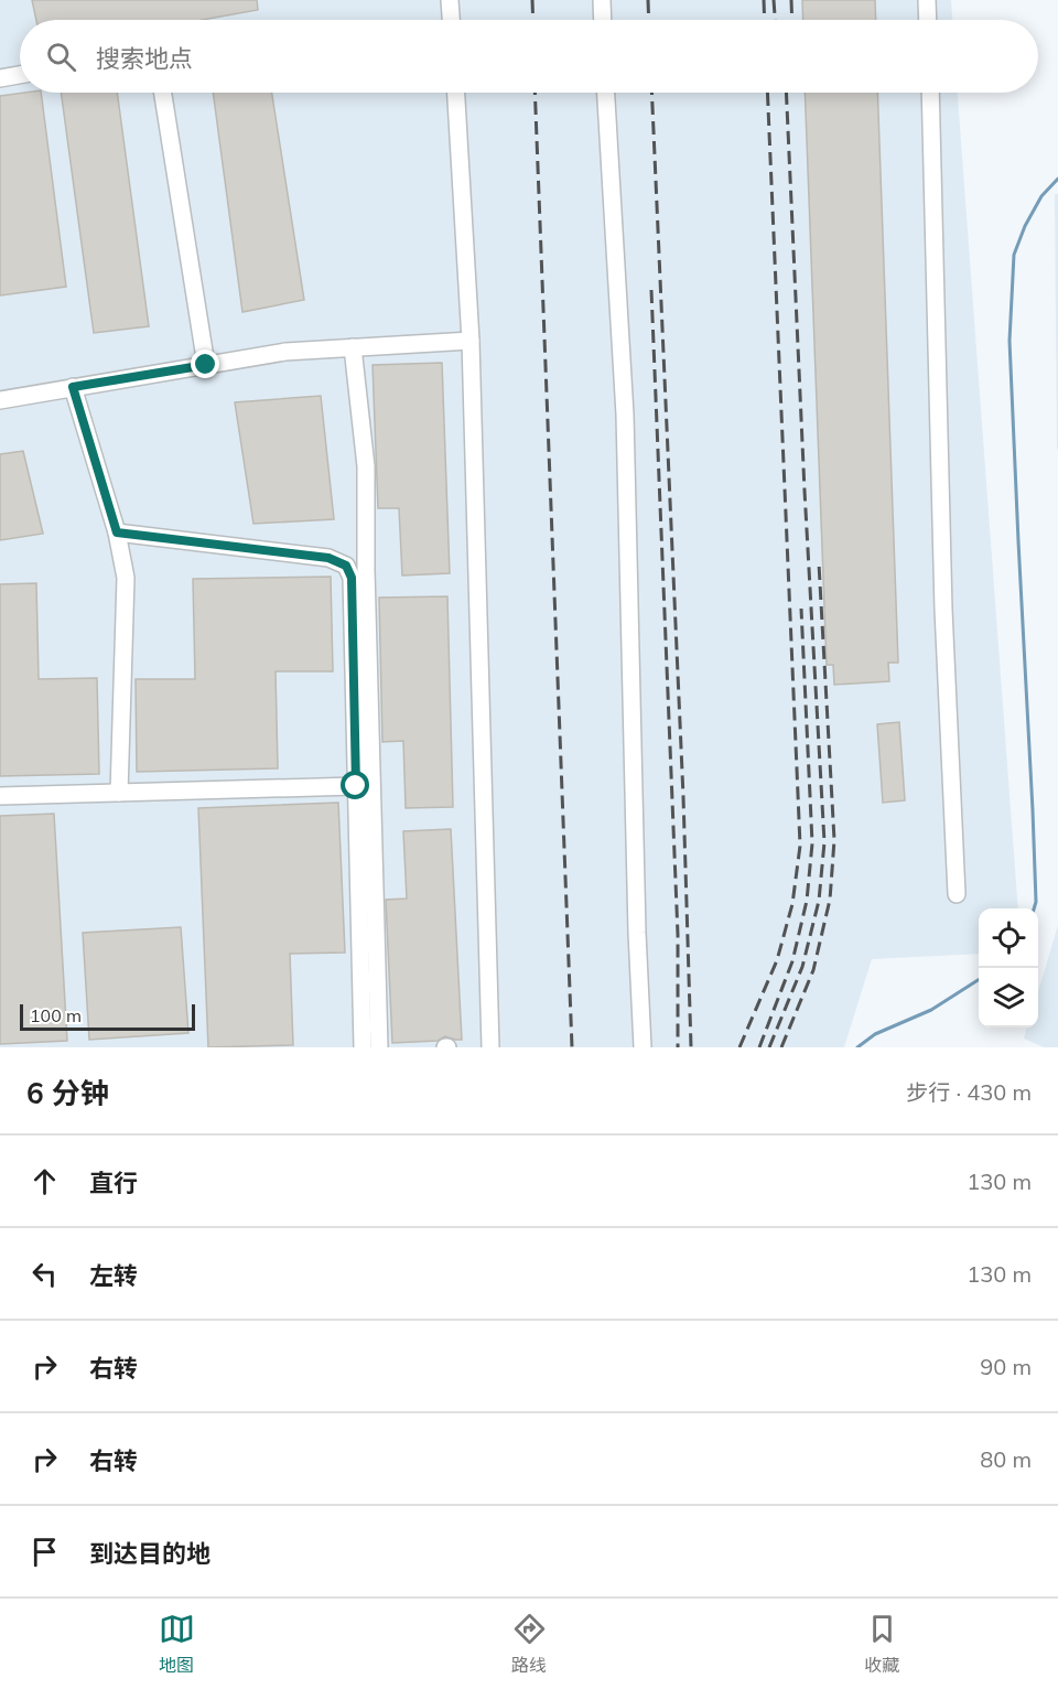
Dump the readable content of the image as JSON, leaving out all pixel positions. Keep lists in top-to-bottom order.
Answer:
{
  "scale_bar": "100 m",
  "page": {
    "search": "搜索地点",
    "scale": "100 m",
    "heading": ["6 分钟", "步行 · 430 m"],
    "list": [
      ["直行", "130 m"],
      ["左转", "130 m"],
      ["右转", "90 m"],
      ["右转", "80 m"],
      "到达目的地"
    ],
    "nav": ["地图", "路线", "收藏"]
  }
}
